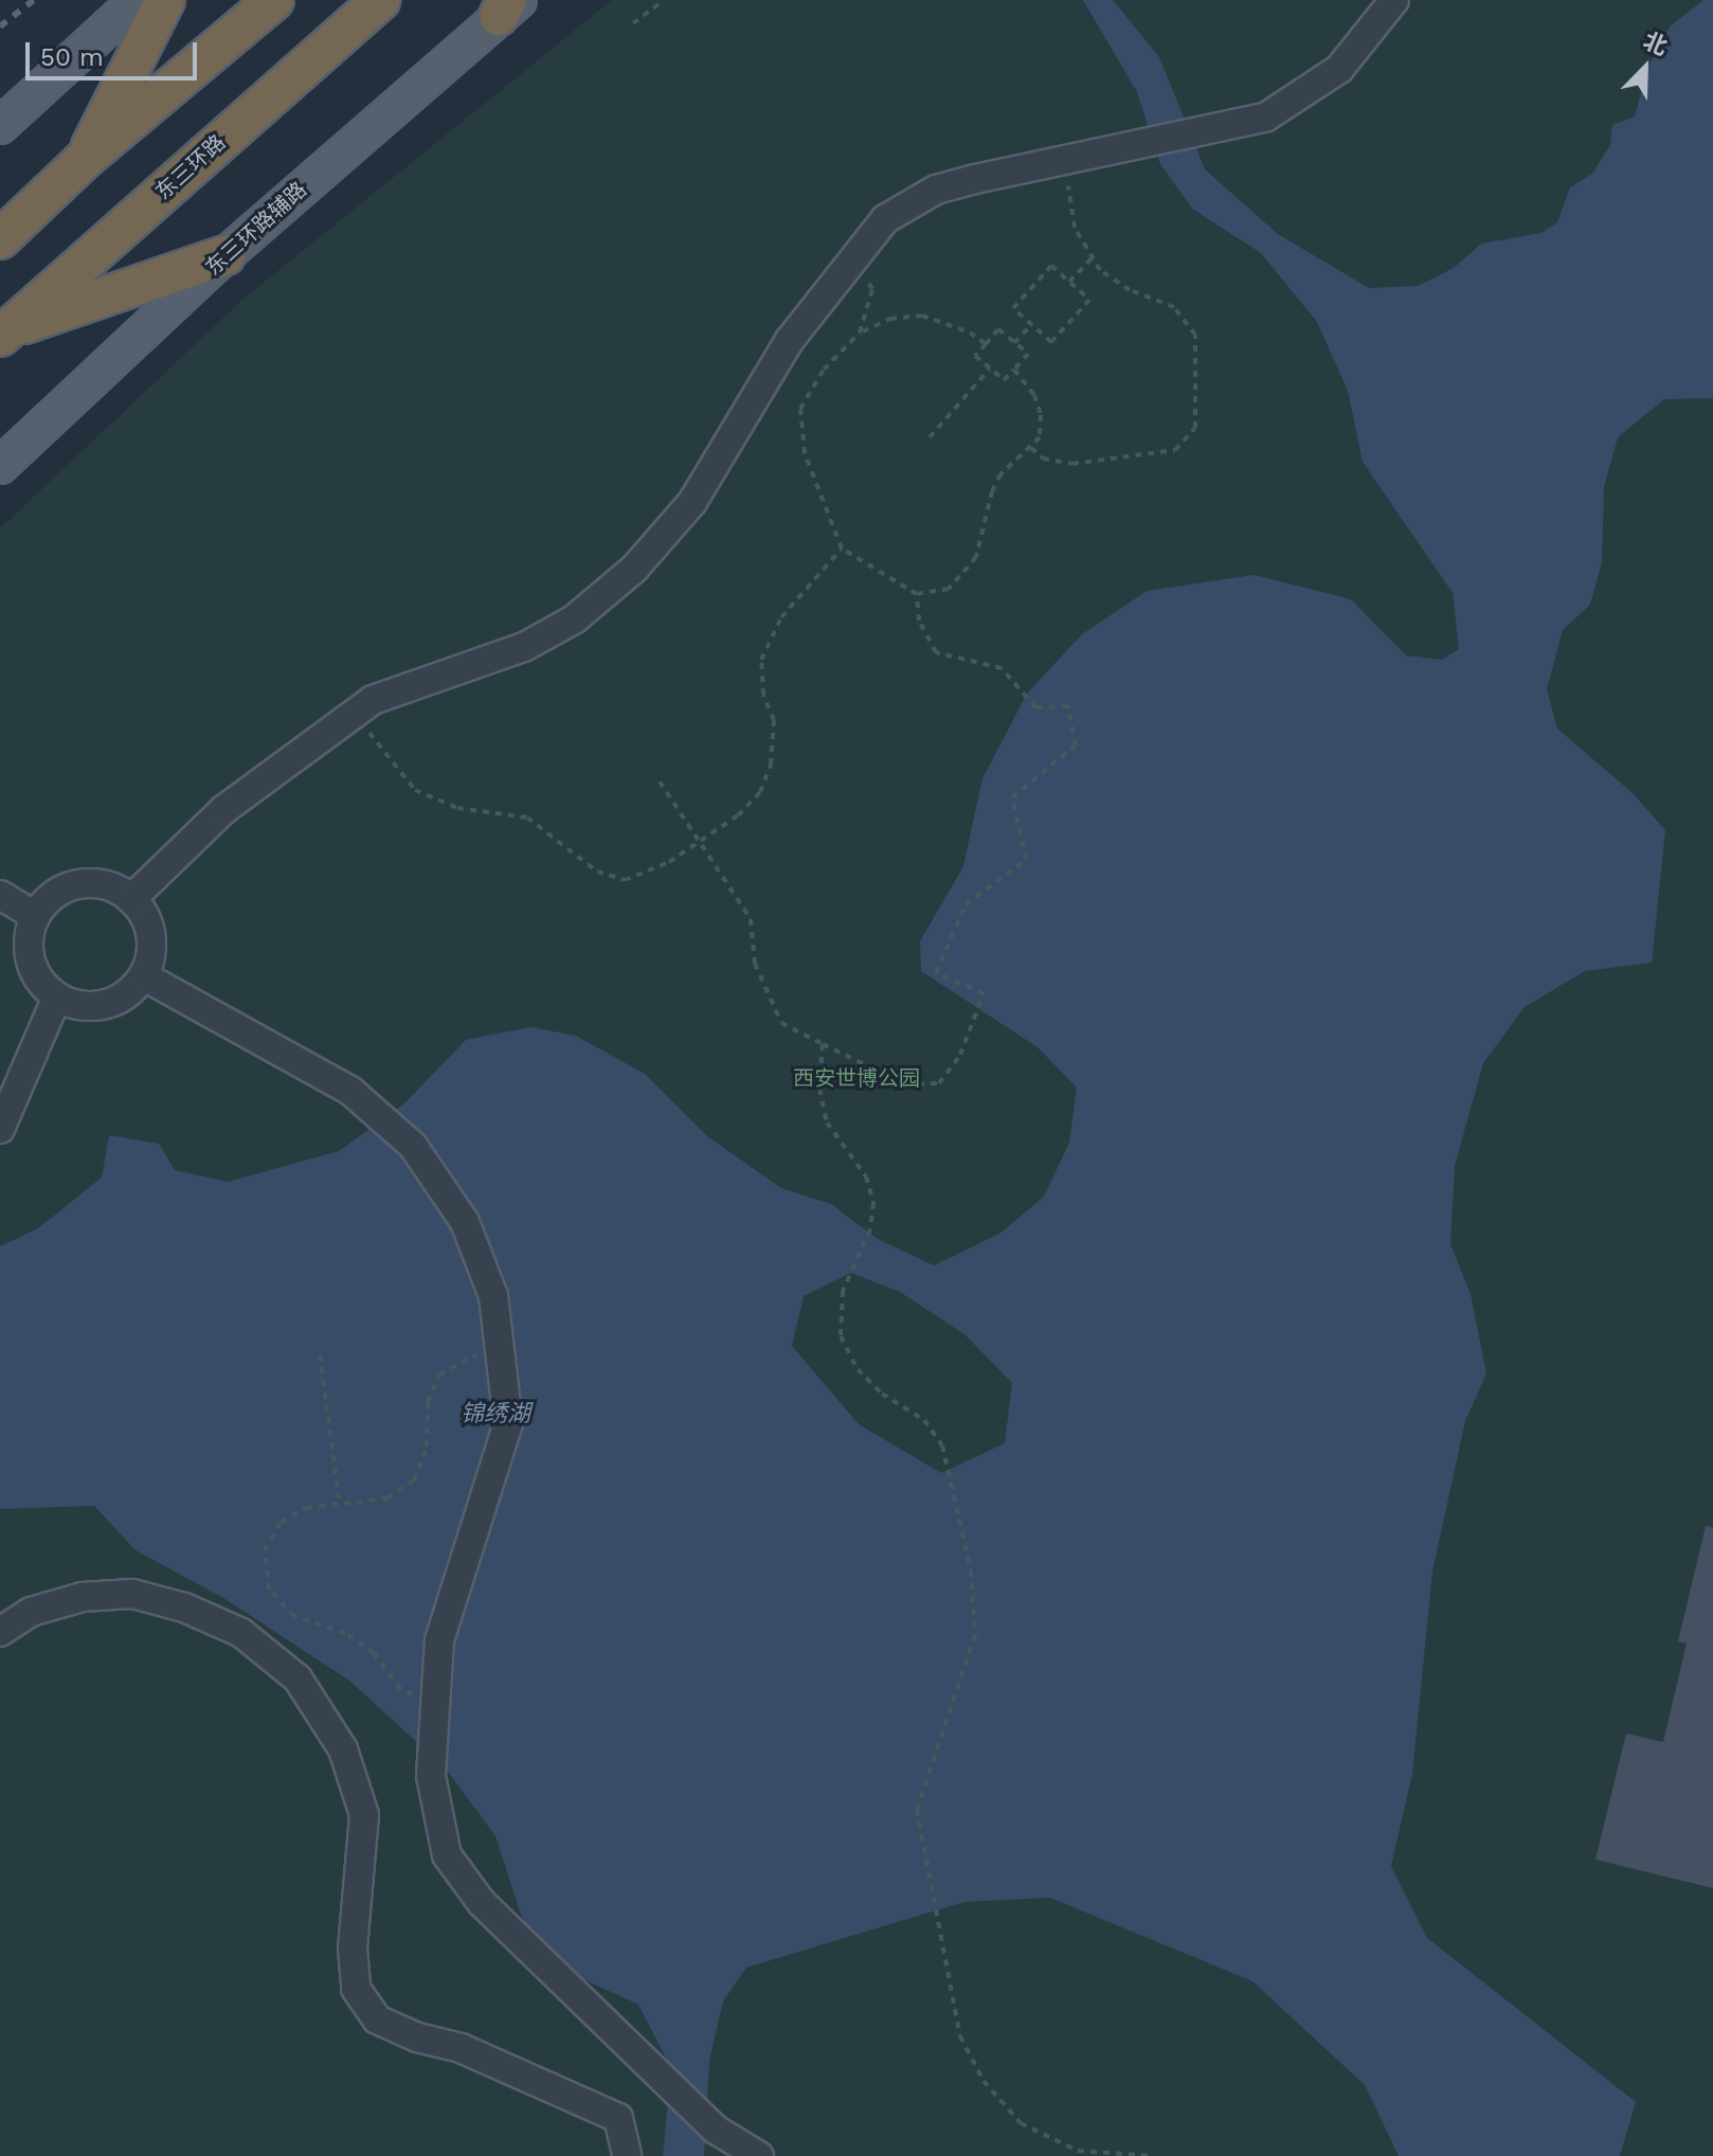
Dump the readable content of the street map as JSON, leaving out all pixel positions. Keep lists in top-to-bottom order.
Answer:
{
  "streets": {
    "highway": ["东三环路"],
    "main road": ["东三环路辅路"]
  },
  "water": ["锦绣湖"],
  "parks": ["西安世博公园"],
  "scale_bar": "50 m",
  "north": "top right"
}
